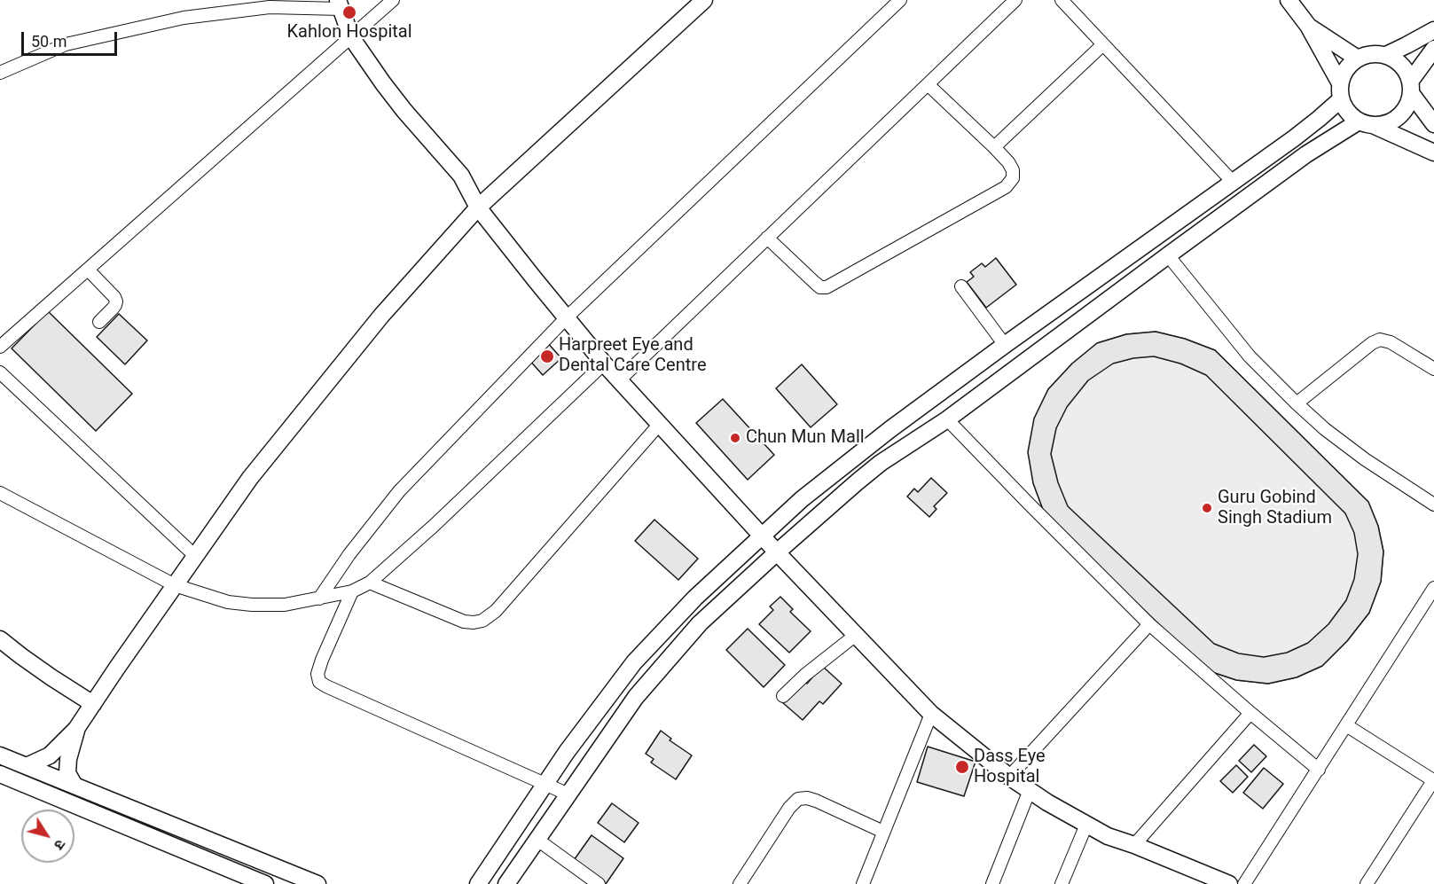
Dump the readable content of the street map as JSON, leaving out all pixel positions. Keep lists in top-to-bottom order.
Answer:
{
  "places": [
    "Kahlon Hospital",
    "Harpreet Eye and Dental Care Centre",
    "Chun Mun Mall",
    "Guru Gobind Singh Stadium",
    "Dass Eye Hospital"
  ],
  "scale_bar": "50 m",
  "north": "bottom right"
}
